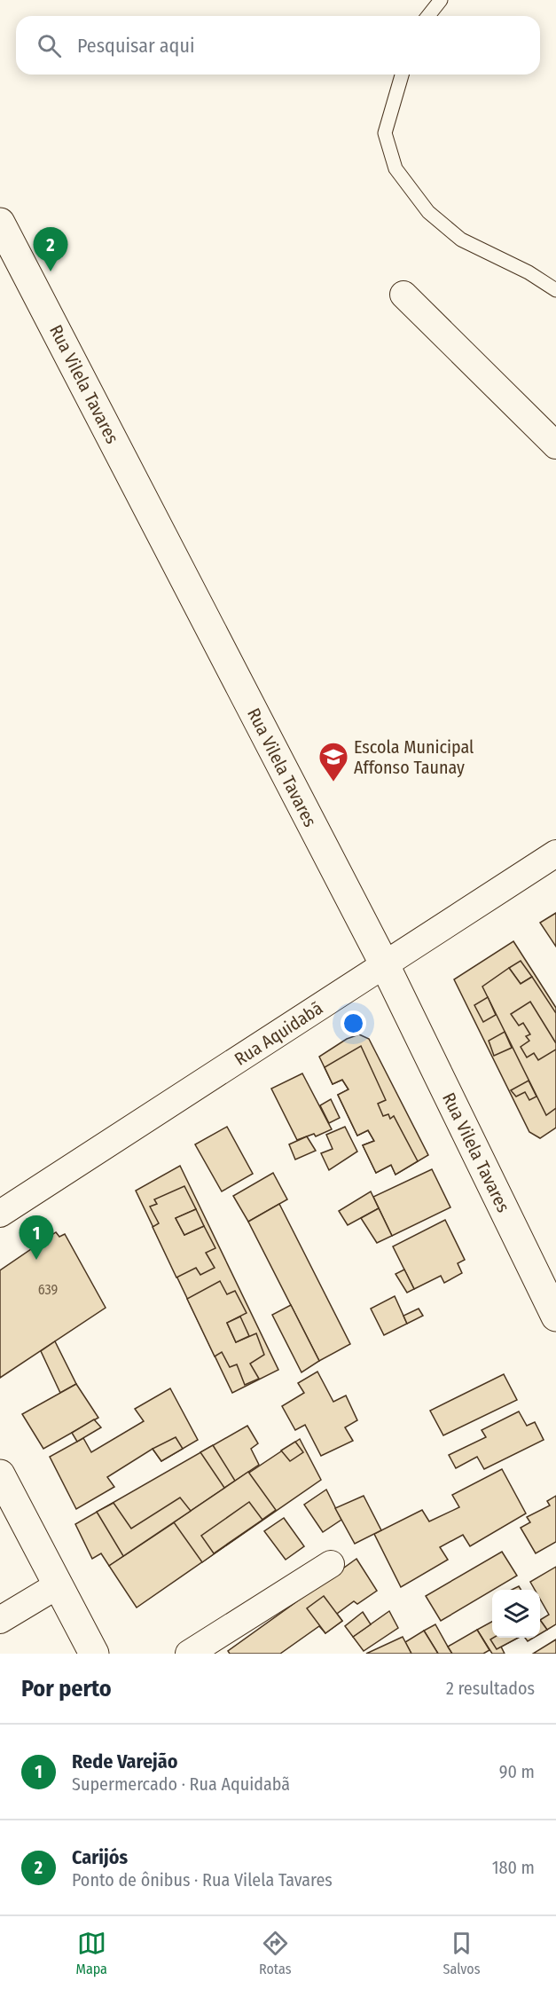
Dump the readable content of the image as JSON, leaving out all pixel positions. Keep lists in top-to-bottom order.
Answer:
{
  "streets": {
    "street": ["Rua Vilela Tavares", "Rua Aquidabã"]
  },
  "crossings": [
    ["Rua Vilela Tavares", "Rua Aquidabã"]
  ],
  "places": {
    "school or university": ["Escola Municipal Affonso Taunay"]
  },
  "house_numbers": ["639"],
  "page": {
    "search": "Pesquisar aqui",
    "pins": ["2", "1"],
    "heading": ["Por perto", "2 resultados"],
    "list": [
      {
        "mark": "1",
        "name": "Rede Varejão",
        "note": "Supermercado · Rua Aquidabã",
        "value": "90 m"
      },
      {
        "mark": "2",
        "name": "Carijós",
        "note": "Ponto de ônibus · Rua Vilela Tavares",
        "value": "180 m"
      }
    ],
    "nav": ["Mapa", "Rotas", "Salvos"]
  }
}
